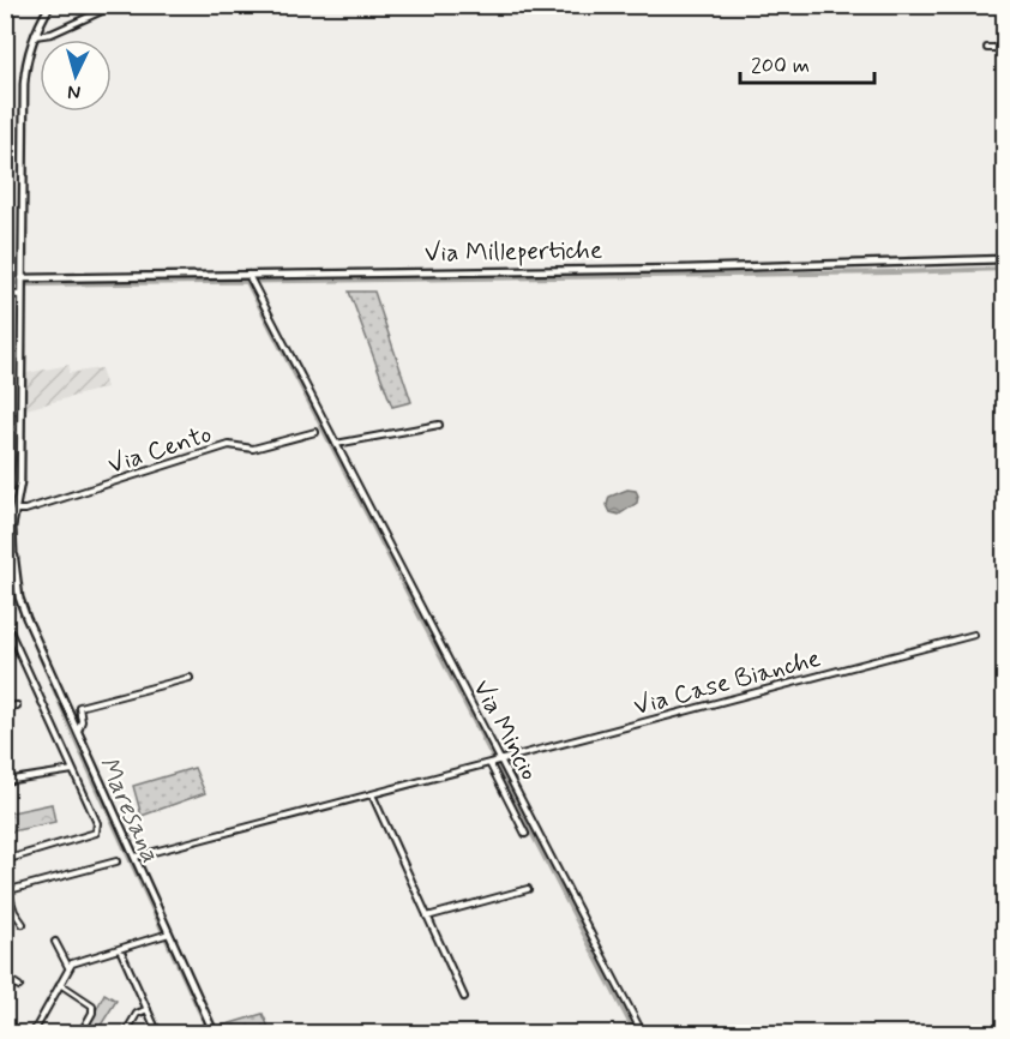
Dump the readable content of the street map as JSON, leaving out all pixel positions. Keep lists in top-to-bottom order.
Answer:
{
  "streets": {
    "street": [
      "Via Millepertiche",
      "Via Cento",
      "Via Case Bianche",
      "Via Mincio"
    ]
  },
  "crossings": [
    ["Via Millepertiche", "Via Mincio"],
    ["Via Case Bianche", "Via Mincio"]
  ],
  "water": ["Maresana"],
  "scale_bar": "200 m",
  "north": "bottom"
}
